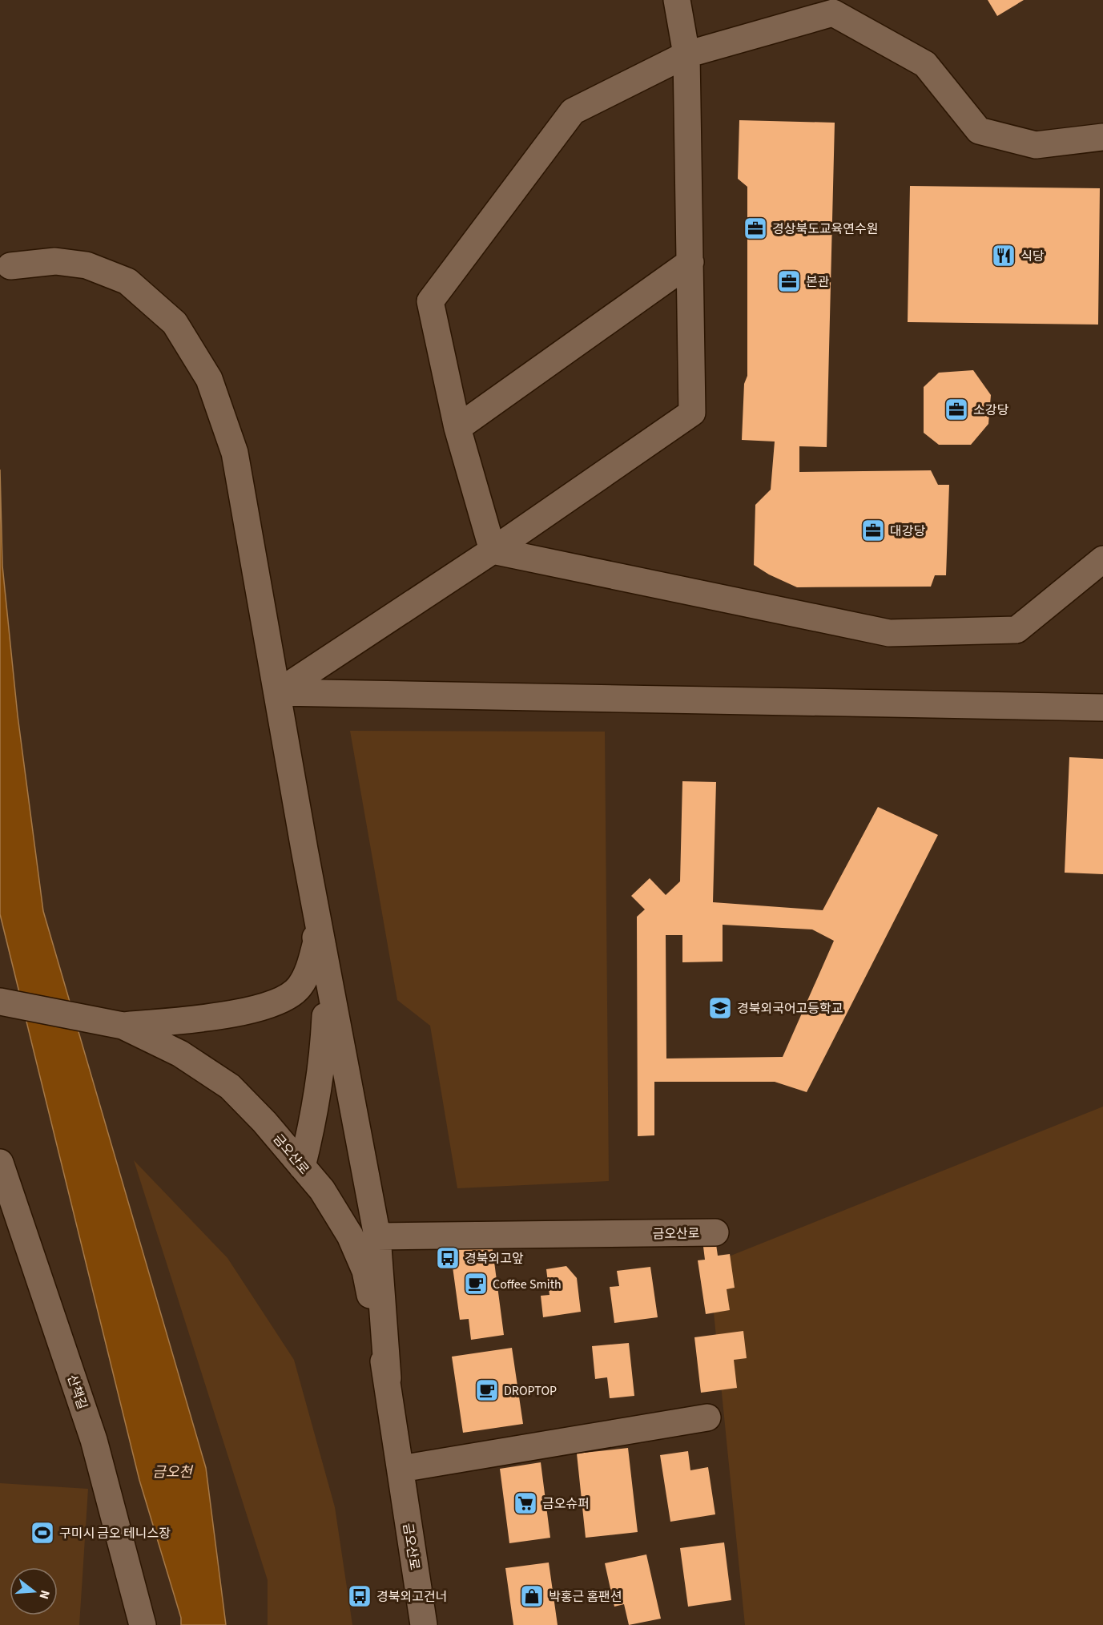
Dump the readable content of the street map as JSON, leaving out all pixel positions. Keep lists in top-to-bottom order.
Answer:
{
  "streets": {
    "street": ["금오산로", "산책길"]
  },
  "water": ["금오천"],
  "places": {
    "office": [
      "경상북도교육연수원",
      "본관",
      "소강당",
      "대강당"
    ],
    "restaurant": ["식당"],
    "school or university": ["경북외국어고등학교"],
    "bus stop": ["경북외고앞", "경북외고건너"],
    "cafe": ["Coffee Smith", "DROPTOP"],
    "supermarket": ["금오슈퍼"],
    "sports": ["구미시 금오 테니스장"],
    "shop": ["박홍근 홈팬션"]
  },
  "north": "right"
}
